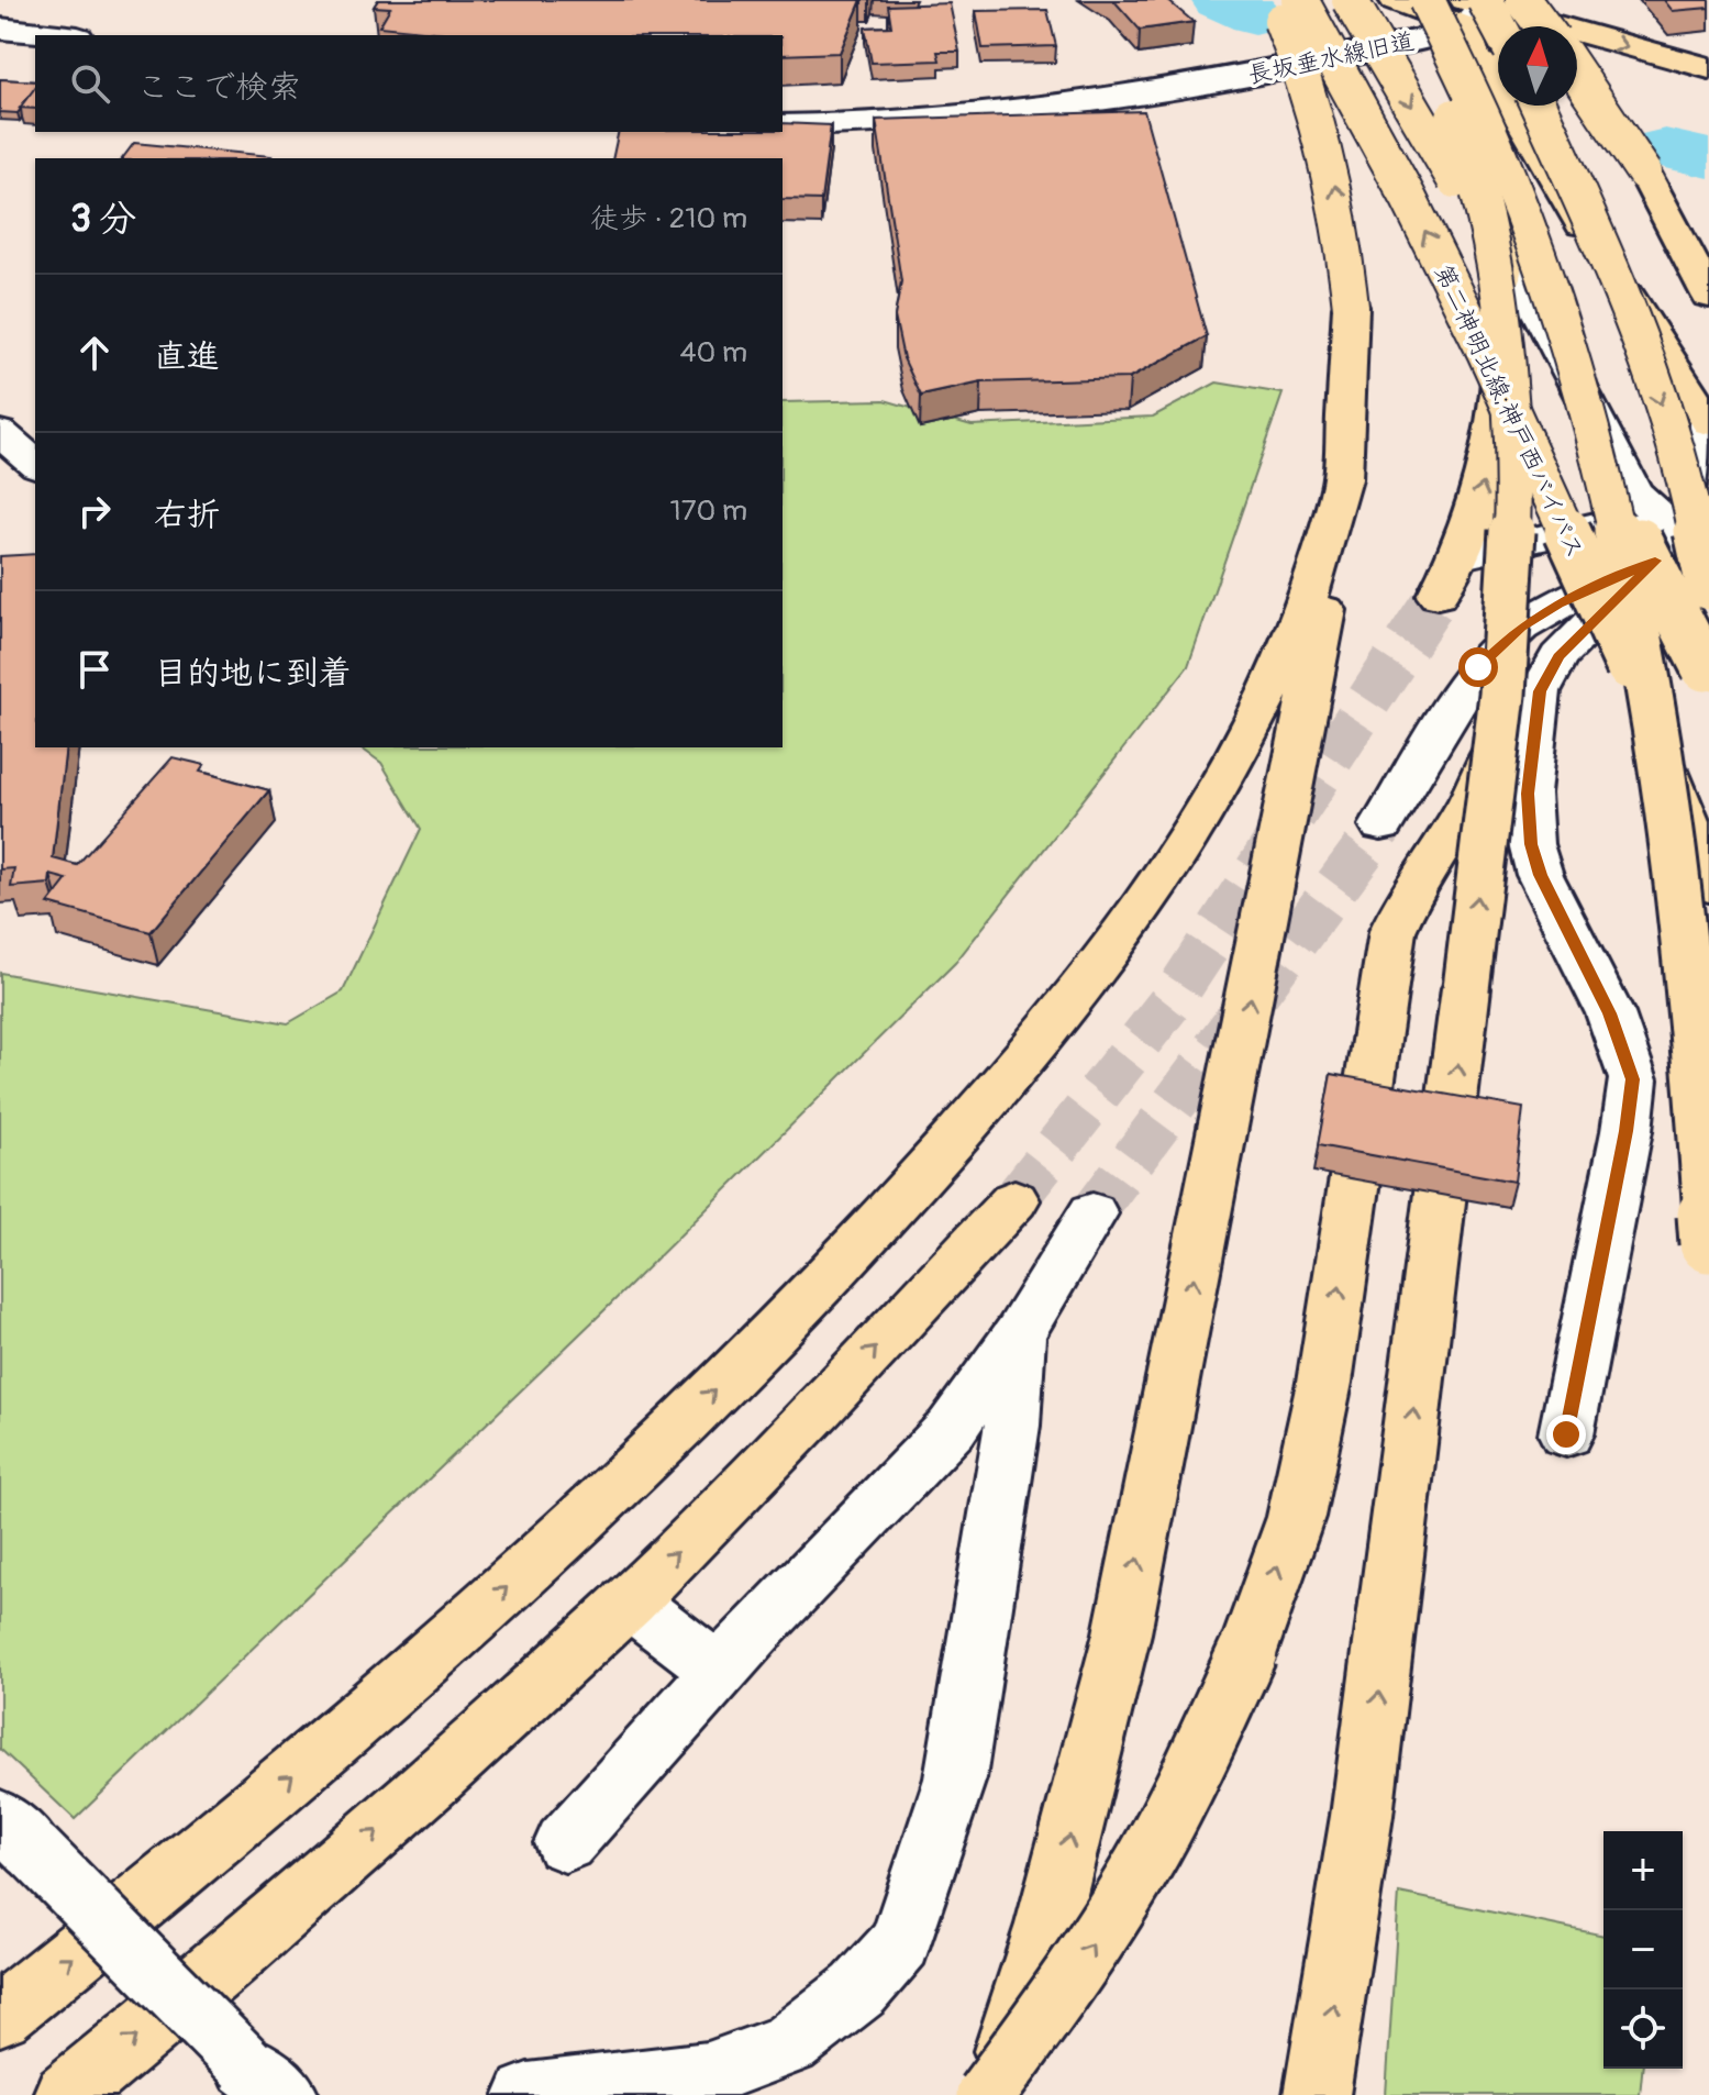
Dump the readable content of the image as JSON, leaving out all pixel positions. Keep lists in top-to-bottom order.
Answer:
{
  "streets": {
    "main road": ["第二神明北線;神戸西バイパス"],
    "street": ["長坂垂水線旧道"]
  },
  "north": "top",
  "page": {
    "search": "ここで検索",
    "heading": ["3 分", "徒歩 · 210 m"],
    "list": [
      ["直進", "40 m"],
      ["右折", "170 m"],
      "目的地に到着"
    ],
    "map_buttons": ["+", "−"]
  }
}
